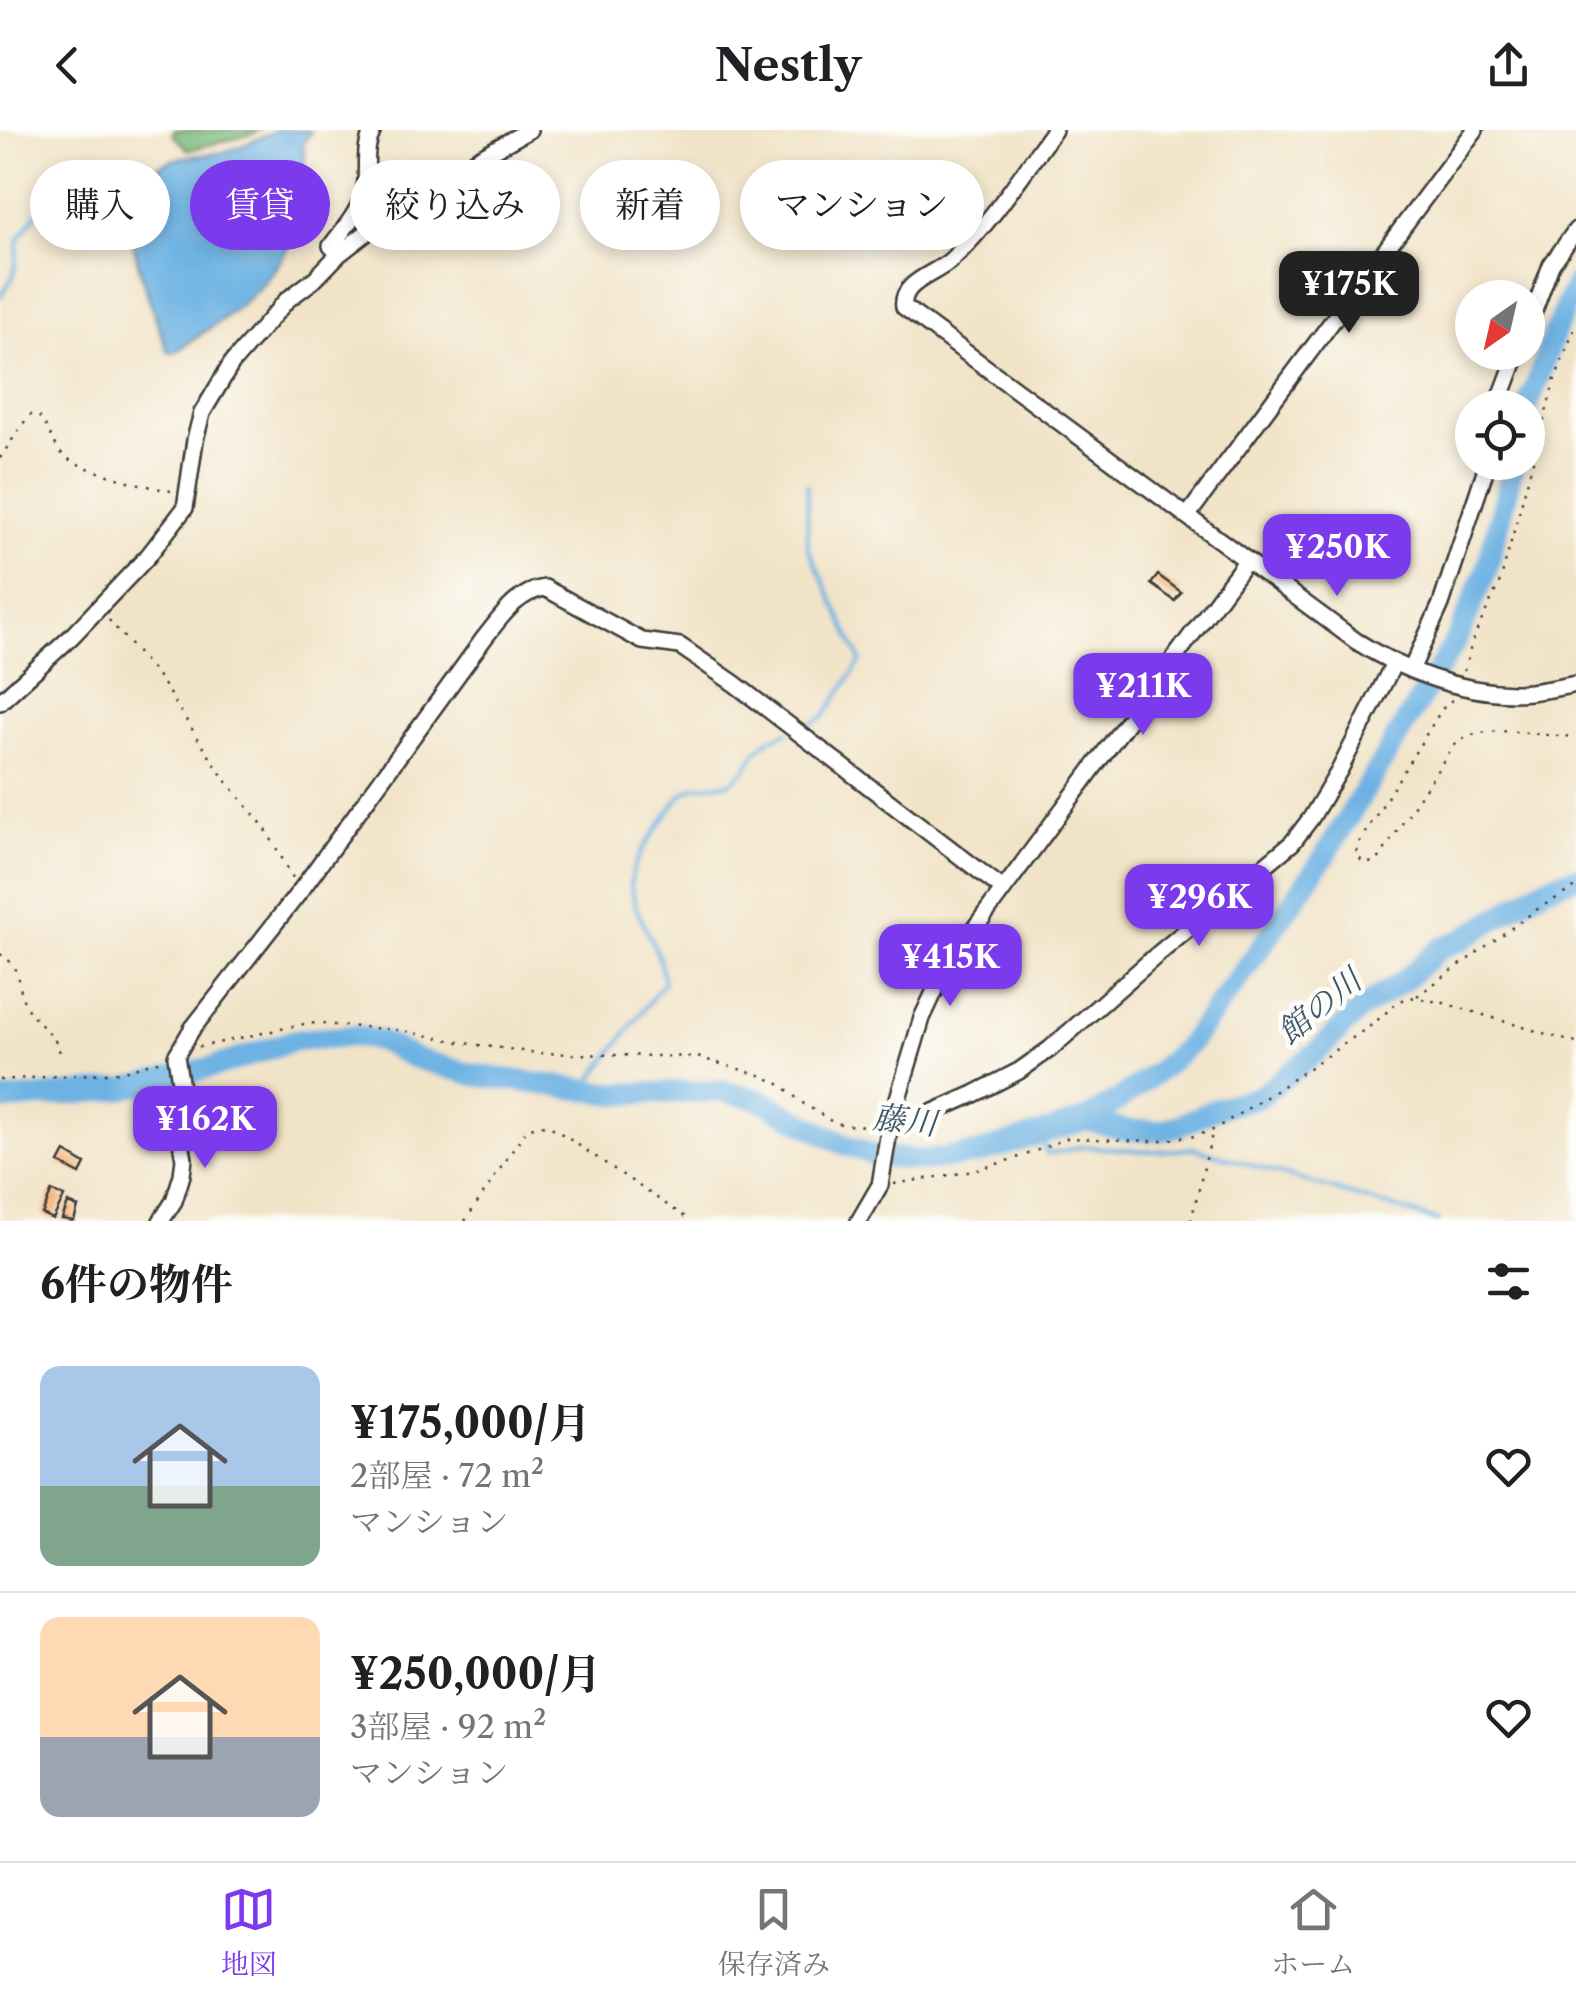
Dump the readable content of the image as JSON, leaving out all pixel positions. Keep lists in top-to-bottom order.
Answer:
{
  "water": ["館の川", "藤川"],
  "north": "bottom left",
  "page": {
    "header": "Nestly",
    "chip": [
      "購入",
      "賃貸",
      "絞り込み",
      "新着",
      "マンション"
    ],
    "price": [
      "¥175K",
      "¥250K",
      "¥211K",
      "¥296K",
      "¥415K",
      "¥162K"
    ],
    "heading": "6件の物件",
    "list": [
      {
        "name": "¥175,000/月",
        "note": "2部屋 · 72 m² · マンション"
      },
      {
        "name": "¥250,000/月",
        "note": "3部屋 · 92 m² · マンション"
      }
    ],
    "tabs": ["地図", "保存済み", "ホーム"]
  }
}
